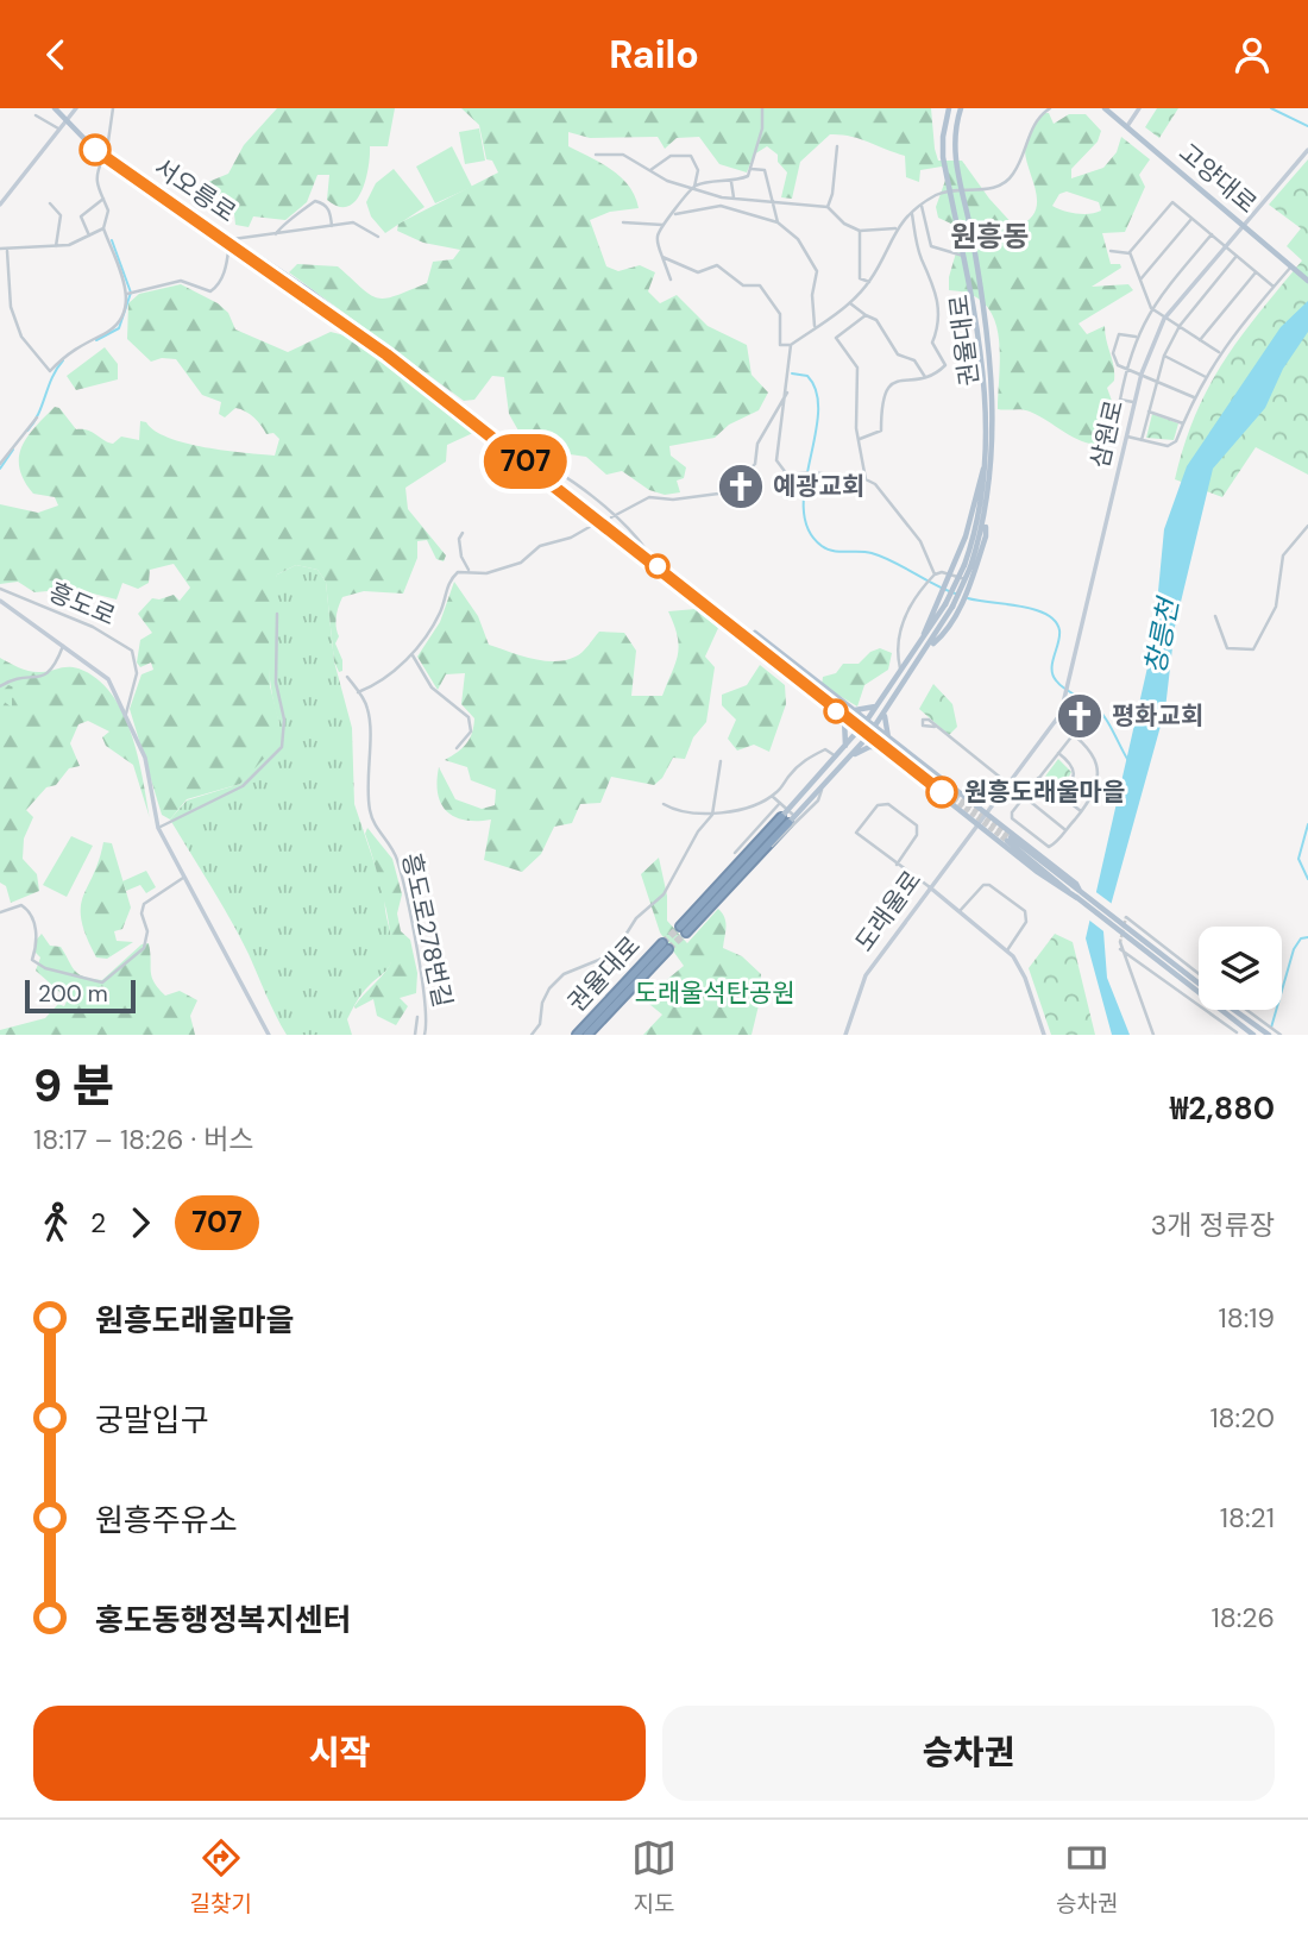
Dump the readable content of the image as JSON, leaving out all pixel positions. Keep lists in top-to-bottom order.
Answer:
{
  "streets": {
    "highway": ["권율대로"],
    "main road": [
      "고양대로",
      "서오릉로",
      "삼원로",
      "흥도로",
      "도래울로"
    ],
    "street": ["흥도로278번길"]
  },
  "crossings": [
    ["고양대로", "삼원로"]
  ],
  "districts": ["원흥동"],
  "water": ["창릉천"],
  "parks": ["도래울석탄공원"],
  "places": {
    "church": ["예광교회", "평화교회"],
    "other": ["원흥도래울마을"]
  },
  "lines": ["bus line 707"],
  "scale_bar": "200 m",
  "page": {
    "header": "Railo",
    "on_map": "707",
    "scale": "200 m",
    "heading": ["9 분", "18:17 – 18:26 · 버스", "₩2,880"],
    "legs": ["2", "707", "3개 정류장"],
    "list": [
      {
        "name": "원흥도래울마을",
        "value": "18:19"
      },
      {
        "name": "궁말입구",
        "value": "18:20"
      },
      {
        "name": "원흥주유소",
        "value": "18:21"
      },
      {
        "name": "홍도동행정복지센터",
        "value": "18:26"
      }
    ],
    "buttons": ["시작", "승차권"],
    "tabs": ["길찾기", "지도", "승차권"]
  }
}
